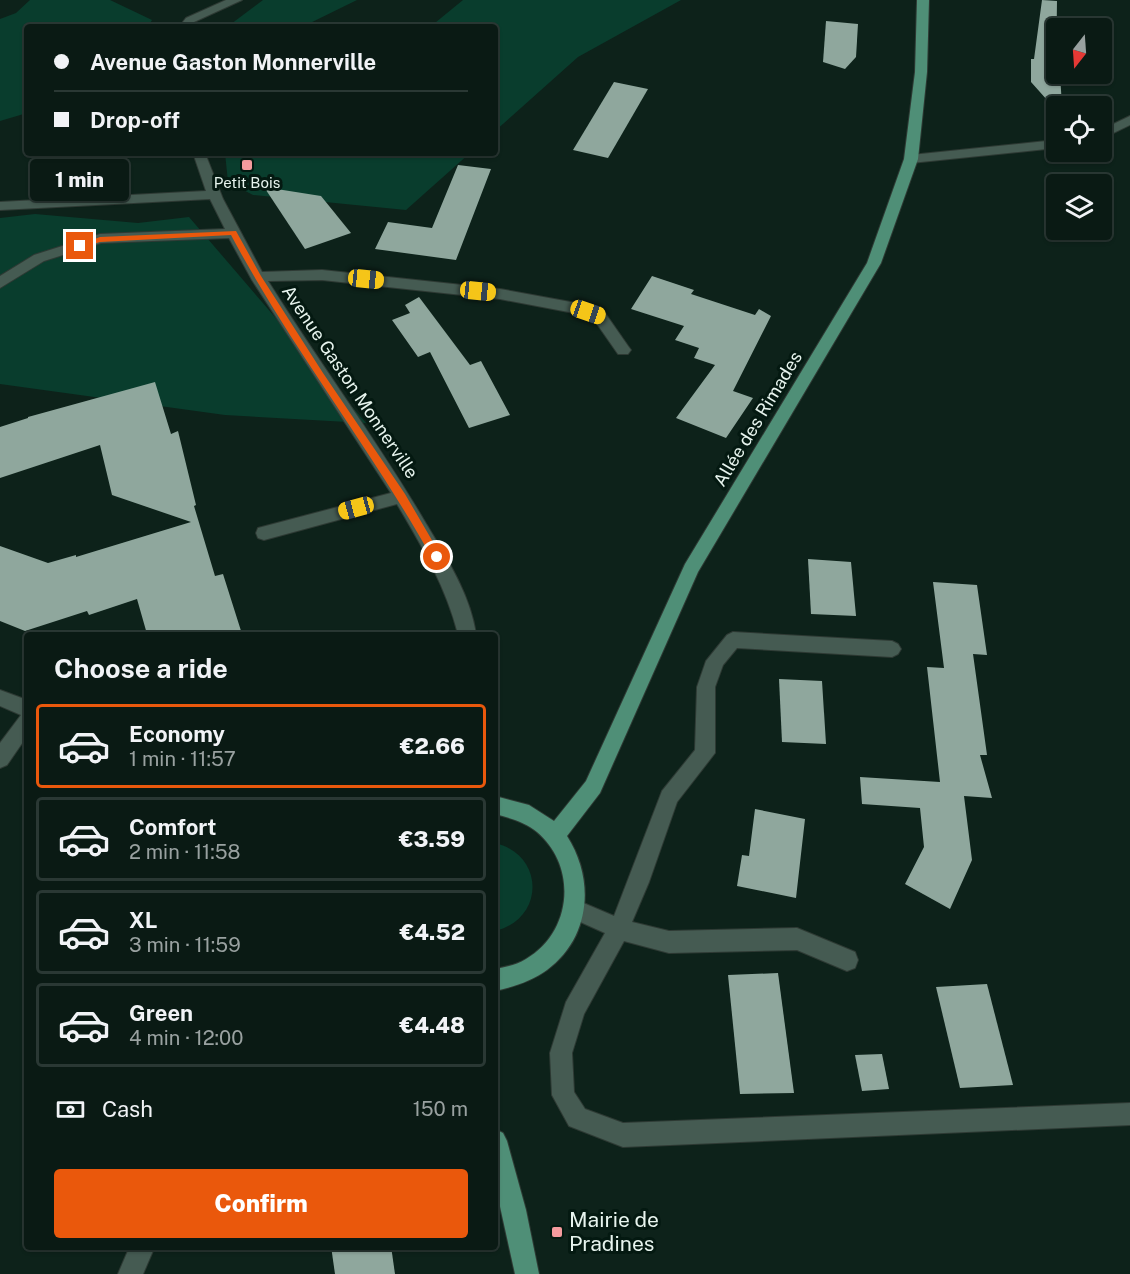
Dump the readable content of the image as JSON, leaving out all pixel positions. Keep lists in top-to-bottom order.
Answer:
{
  "streets": {
    "main road": ["Allée des Rimades"],
    "street": ["Avenue Gaston Monnerville"]
  },
  "places": {
    "transit": ["Petit Bois", "Mairie de Pradines"]
  },
  "north": "bottom",
  "page": {
    "banner": ["Avenue Gaston Monnerville", "Drop-off"],
    "bubble": "1 min",
    "heading": "Choose a ride",
    "list": [
      {
        "name": "Economy",
        "note": "1 min · 11:57",
        "value": "€2.66"
      },
      {
        "name": "Comfort",
        "note": "2 min · 11:58",
        "value": "€3.59"
      },
      {
        "name": "XL",
        "note": "3 min · 11:59",
        "value": "€4.52"
      },
      {
        "name": "Green",
        "note": "4 min · 12:00",
        "value": "€4.48"
      }
    ],
    "pay": ["Cash", "150 m"],
    "buttons": "Confirm"
  }
}
